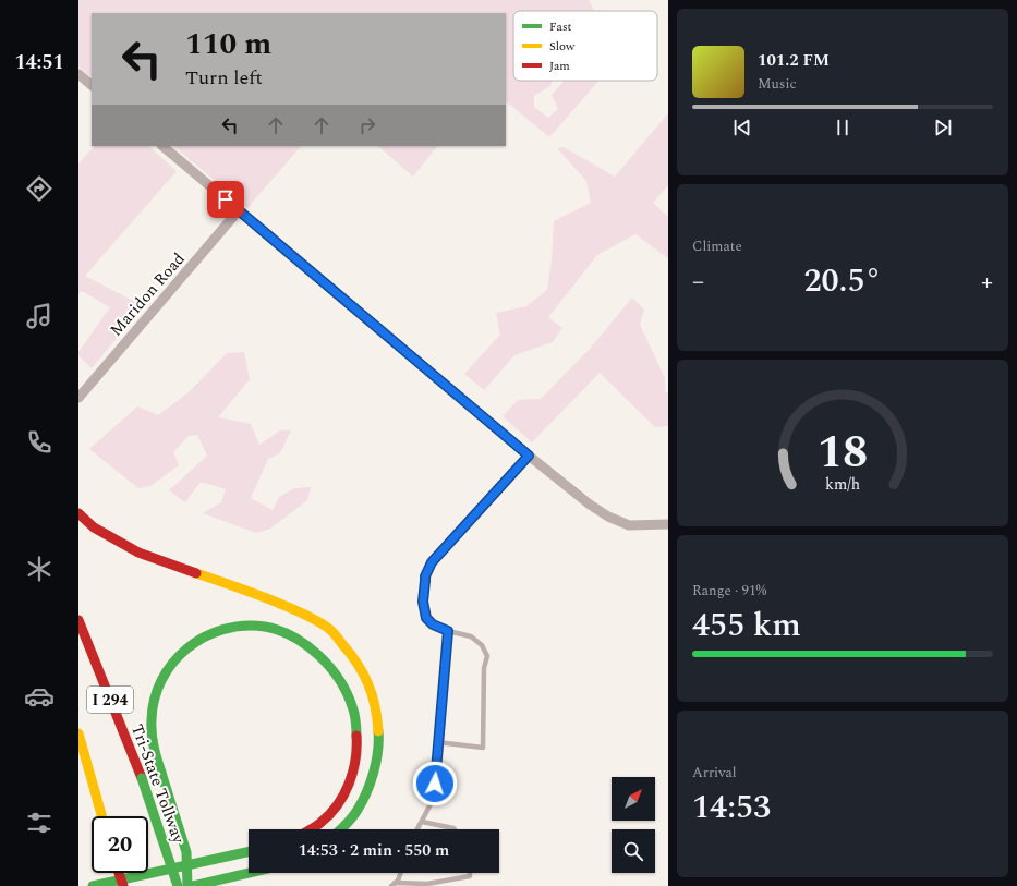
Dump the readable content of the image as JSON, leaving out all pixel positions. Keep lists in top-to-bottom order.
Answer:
{
  "streets": {
    "highway": ["I 294", "Tri-State Tollway"],
    "street": ["Maridon Road"]
  },
  "legend": ["Fast", "Slow", "Jam"],
  "north": "top right",
  "page": {
    "tabs": "14:51",
    "turn": ["110 m", "Turn left"],
    "song": ["101.2 FM", "Music"],
    "tile": [
      "Climate",
      ["Range · 91%", "455 km"],
      ["Arrival", "14:53"]
    ],
    "heat": ["−", "20.5°", "+"],
    "limit": "20",
    "trip": "14:53 · 2 min · 550 m",
    "gauge": ["18", "km/h"]
  }
}
